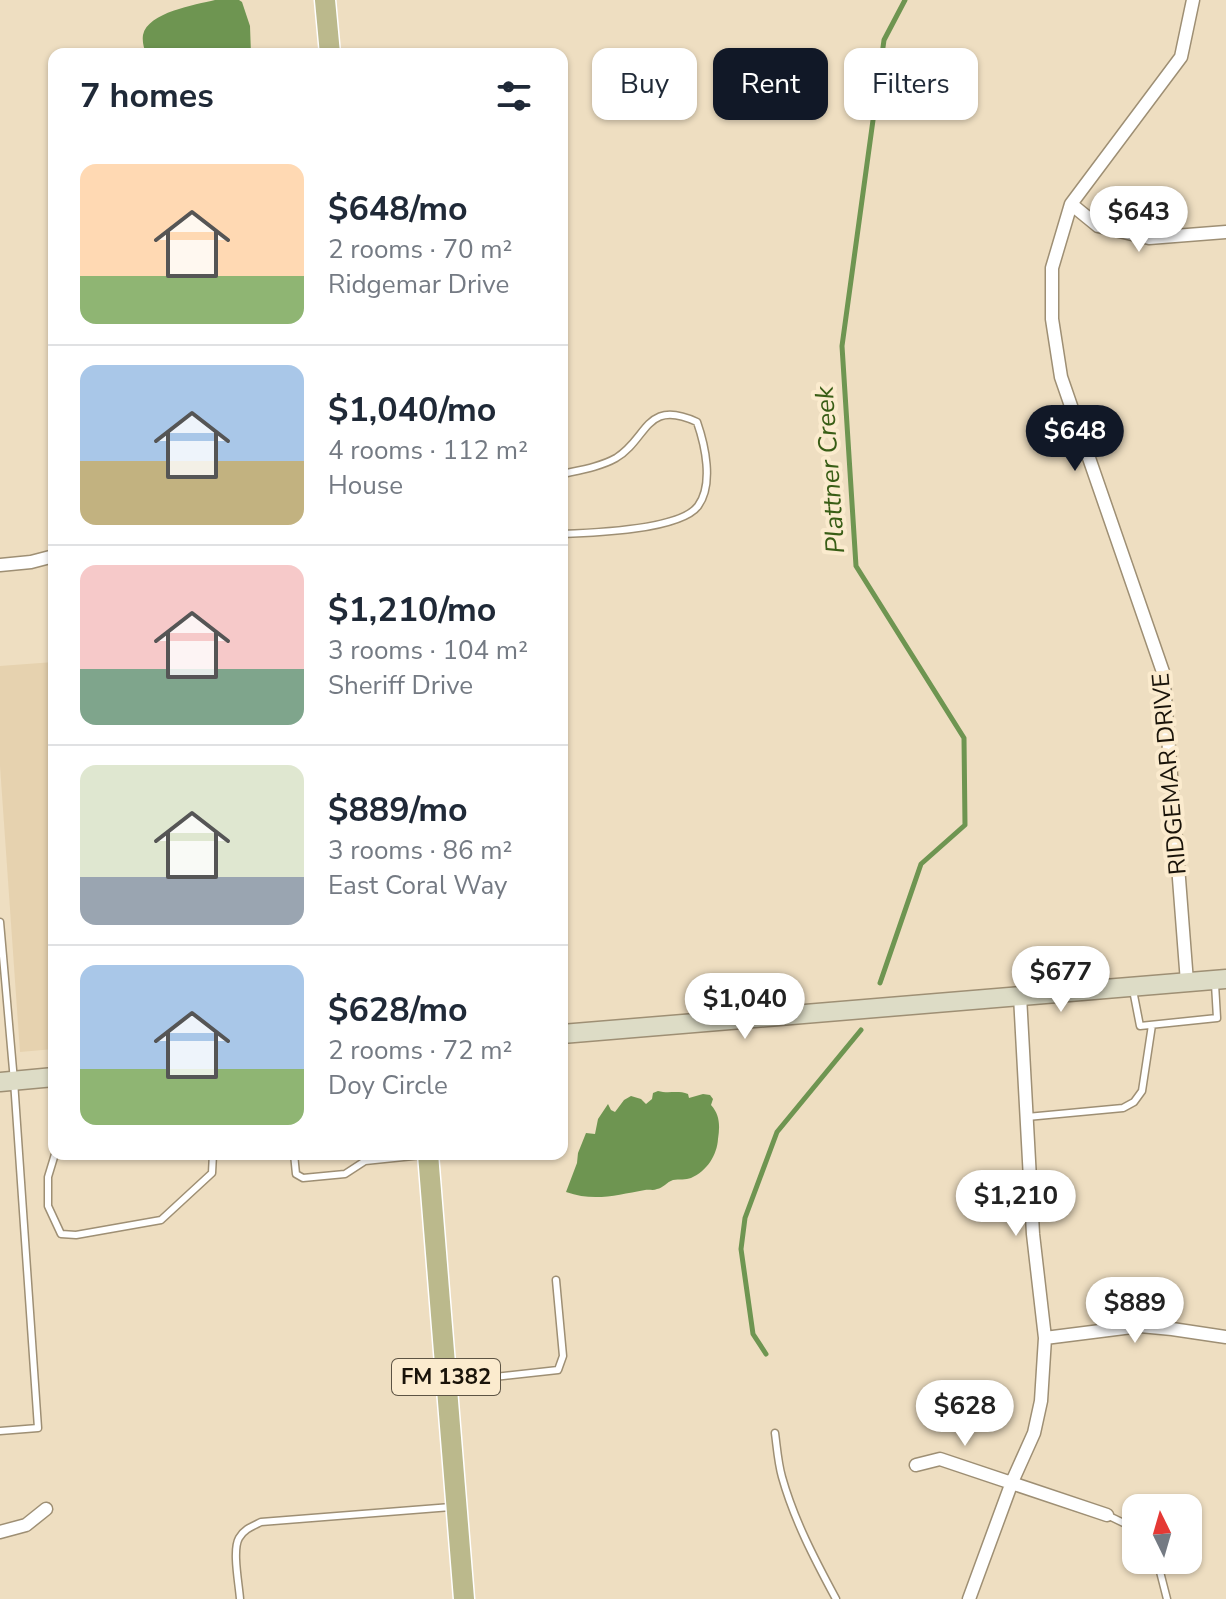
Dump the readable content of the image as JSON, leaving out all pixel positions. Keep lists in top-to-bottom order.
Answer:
{
  "streets": {
    "main road": ["FM 1382"],
    "street": ["RIDGEMAR DRIVE"]
  },
  "water": ["Plattner Creek"],
  "north": "top",
  "page": {
    "chip": ["Buy", "Rent", "Filters"],
    "heading": "7 homes",
    "list": [
      {
        "name": "$648/mo",
        "note": "2 rooms · 70 m² · Ridgemar Drive"
      },
      {
        "name": "$1,040/mo",
        "note": "4 rooms · 112 m² · House"
      },
      {
        "name": "$1,210/mo",
        "note": "3 rooms · 104 m² · Sheriff Drive"
      },
      {
        "name": "$889/mo",
        "note": "3 rooms · 86 m² · East Coral Way"
      },
      {
        "name": "$628/mo",
        "note": "2 rooms · 72 m² · Doy Circle"
      }
    ],
    "price": [
      "$643",
      "$648",
      "$677",
      "$1,040",
      "$1,210",
      "$889",
      "$628"
    ]
  }
}
